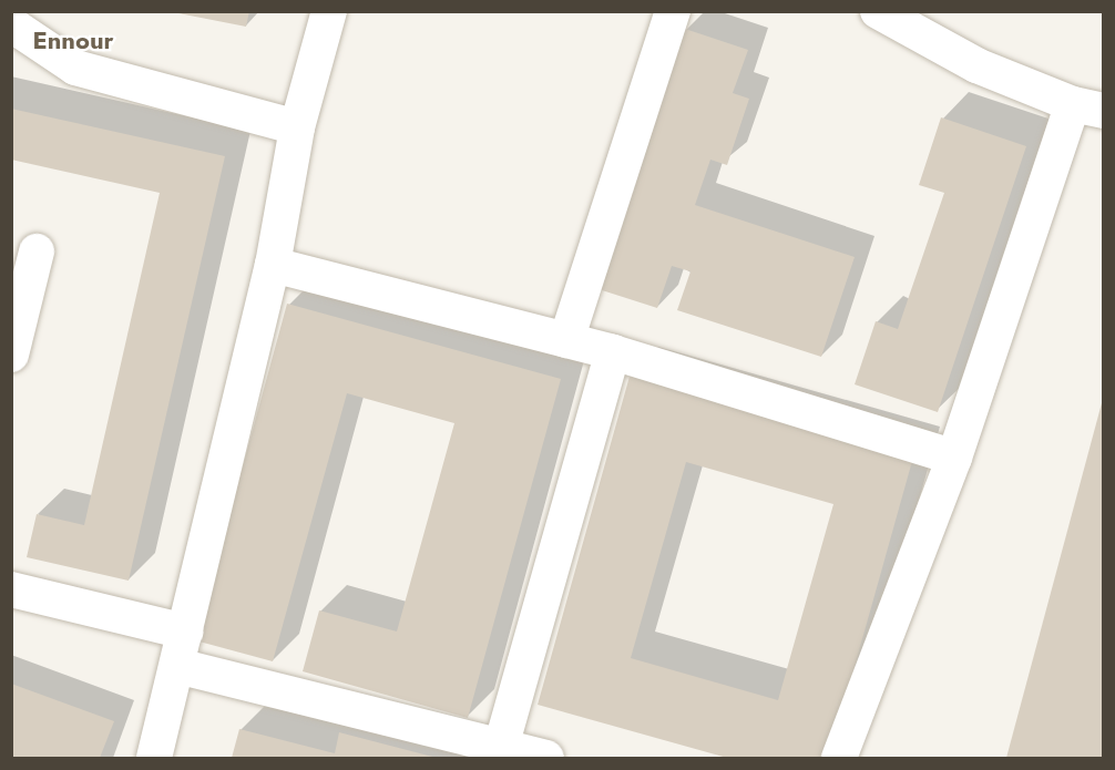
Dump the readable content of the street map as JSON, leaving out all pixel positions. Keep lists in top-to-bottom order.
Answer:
{
  "districts": ["Ennour"]
}
